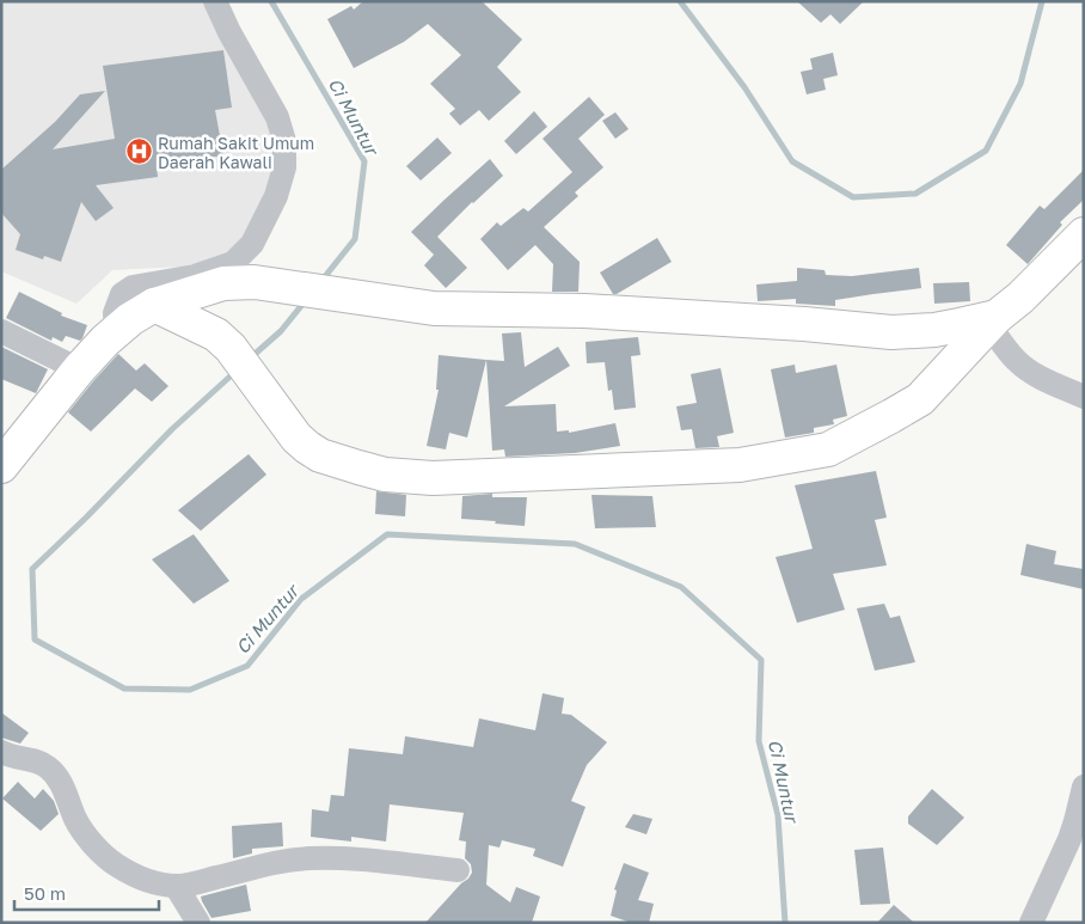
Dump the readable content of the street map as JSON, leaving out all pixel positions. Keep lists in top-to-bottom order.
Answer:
{
  "water": ["Ci Muntur"],
  "places": {
    "hospital": ["Rumah Sakit Umum Daerah Kawali"]
  },
  "scale_bar": "50 m"
}
